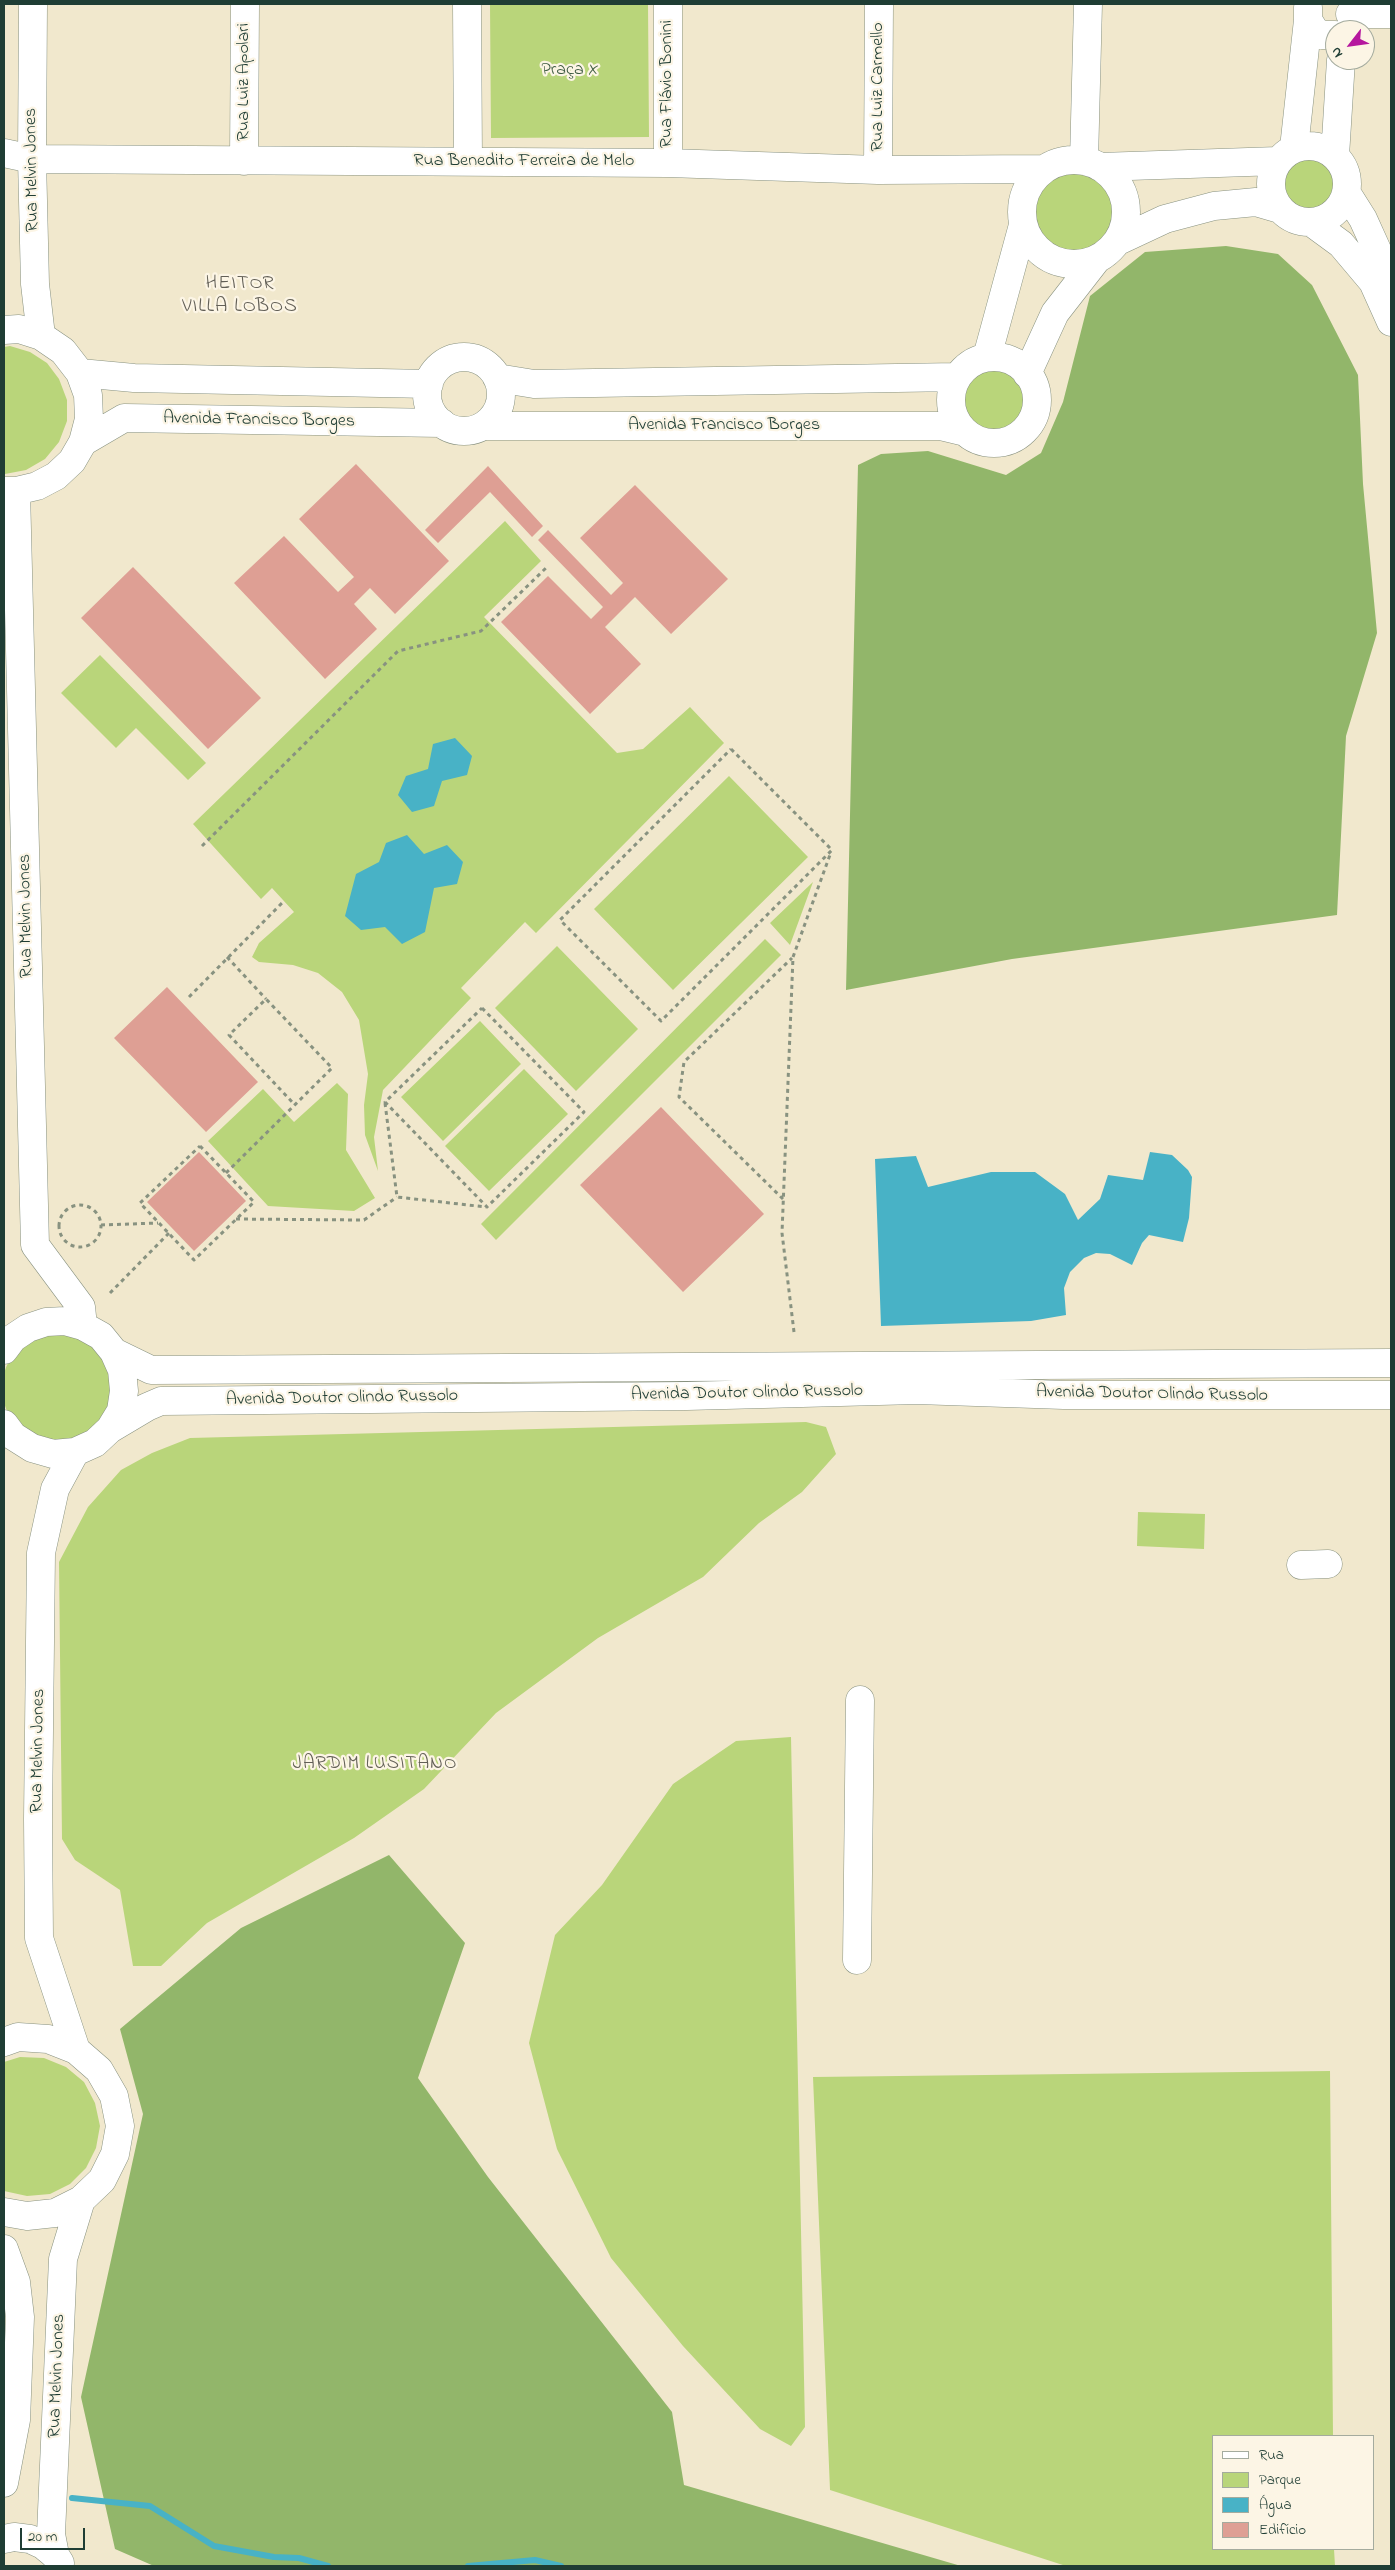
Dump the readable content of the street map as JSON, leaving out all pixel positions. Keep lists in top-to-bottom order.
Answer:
{
  "streets": {
    "street": [
      "Rua Luiz Apolari",
      "Rua Flávio Bonini",
      "Rua Luiz Carmello",
      "Rua Benedito Ferreira de Melo",
      "Rua Melvin Jones",
      "Avenida Francisco Borges",
      "Avenida Doutor Olindo Russolo"
    ]
  },
  "crossings": [
    ["Rua Luiz Apolari", "Rua Benedito Ferreira de Melo"],
    ["Rua Flávio Bonini", "Rua Benedito Ferreira de Melo"],
    ["Rua Luiz Carmello", "Rua Benedito Ferreira de Melo"],
    ["Rua Benedito Ferreira de Melo", "Rua Melvin Jones"],
    ["Rua Melvin Jones", "Avenida Doutor Olindo Russolo"]
  ],
  "districts": ["HEITOR VILLA LOBOS", "JARDIM LUSITANO"],
  "parks": ["Praça X"],
  "legend": [
    "Rua",
    "Parque",
    "Água",
    "Edifício"
  ],
  "scale_bar": "20 m",
  "north": "bottom left"
}
